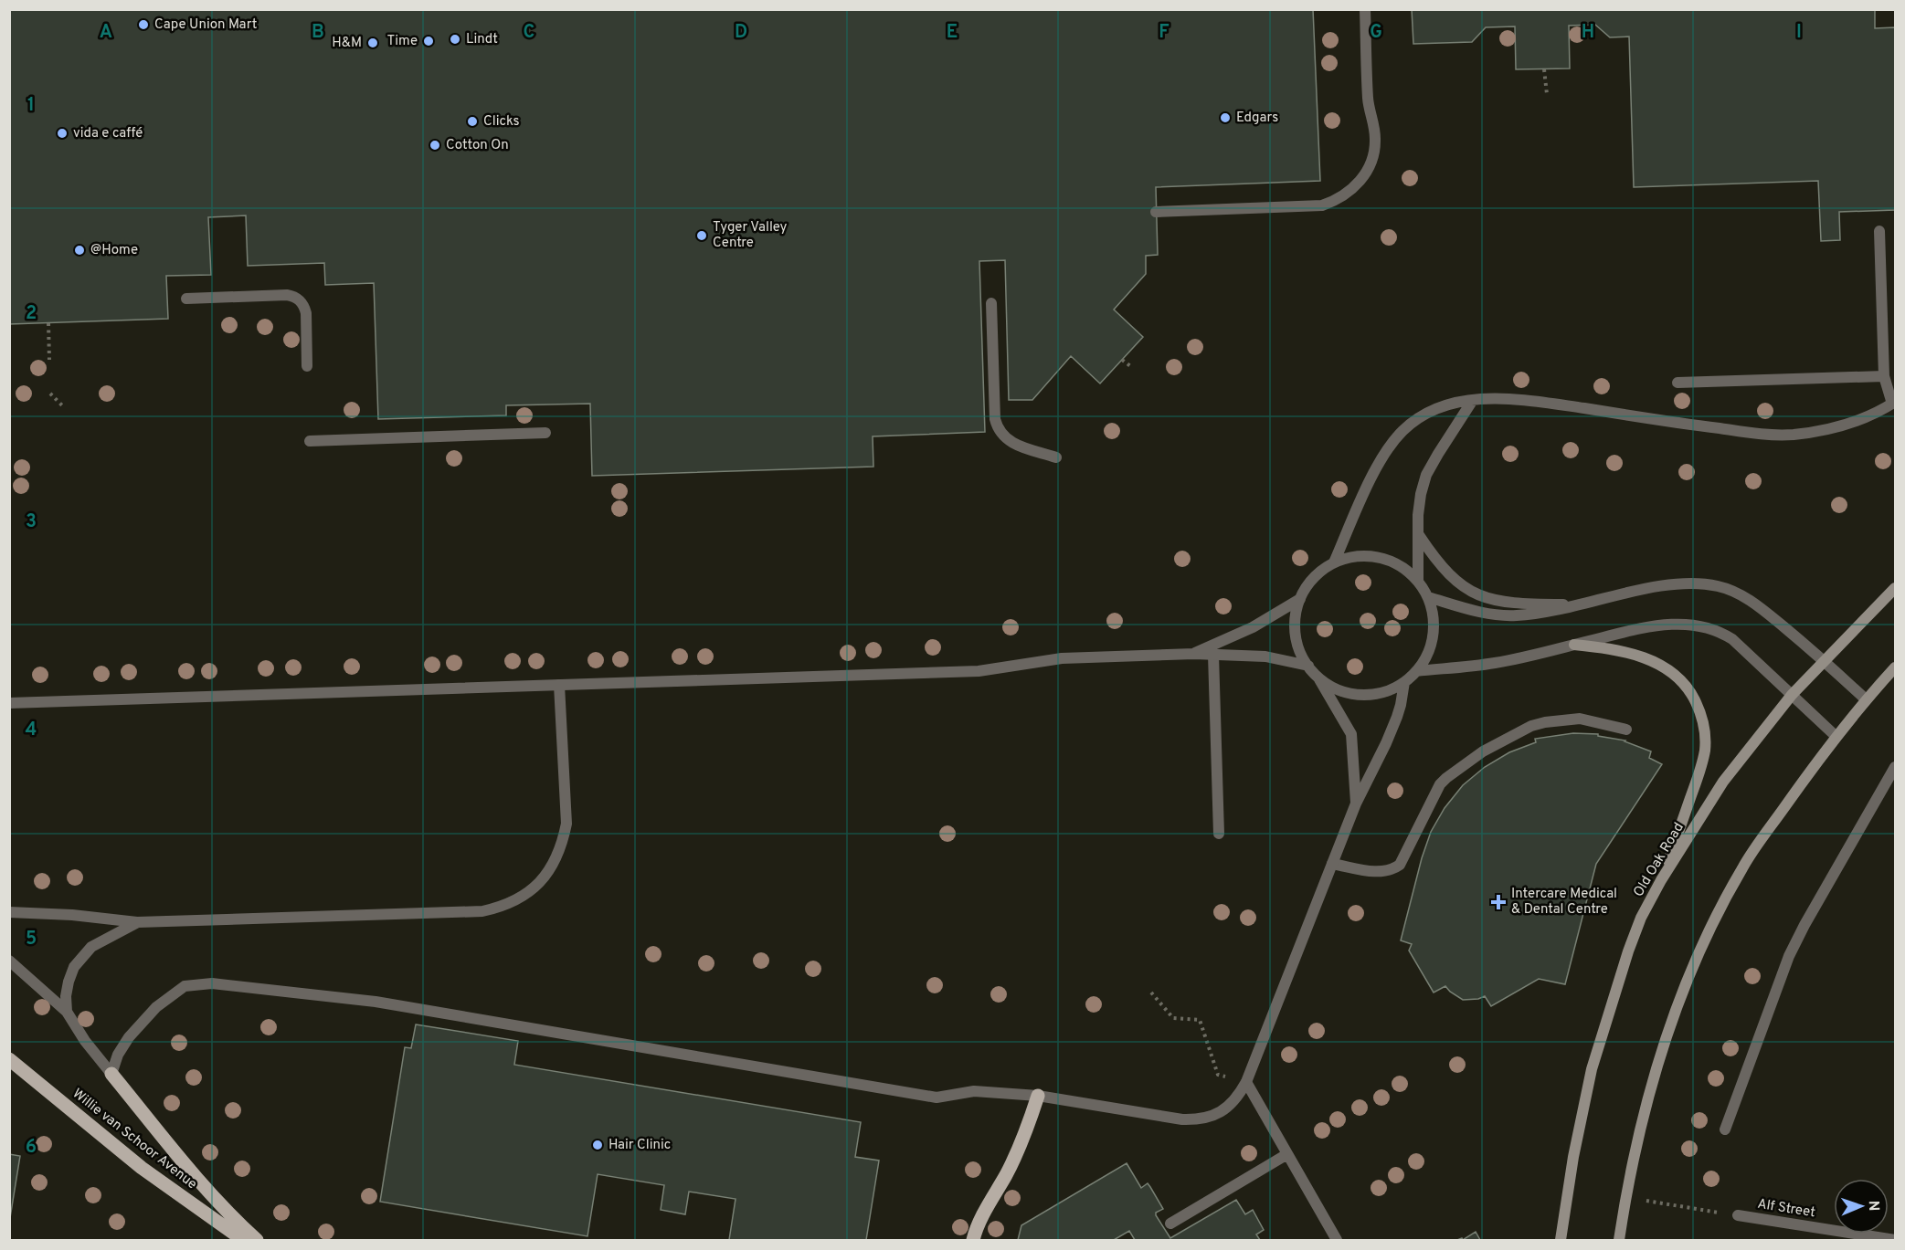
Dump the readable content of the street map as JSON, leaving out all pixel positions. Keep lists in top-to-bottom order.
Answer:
{
  "streets": {
    "main road": ["Old Oak Road", "Willie van Schoor Avenue"],
    "street": ["Alf Street"]
  },
  "places": {
    "other": [
      "Cape Union Mart",
      "Lindt",
      "Time",
      "H&M",
      "Edgars",
      "Clicks",
      "vida e caffé",
      "Cotton On",
      "Tyger Valley Centre",
      "@Home",
      "Hair Clinic"
    ],
    "health": ["Intercare Medical & Dental Centre"]
  },
  "north": "right",
  "grid": {
    "columns": [
      "A",
      "B",
      "C",
      "D",
      "E",
      "F",
      "G",
      "H",
      "I"
    ],
    "rows": [
      "1",
      "2",
      "3",
      "4",
      "5",
      "6"
    ]
  }
}
